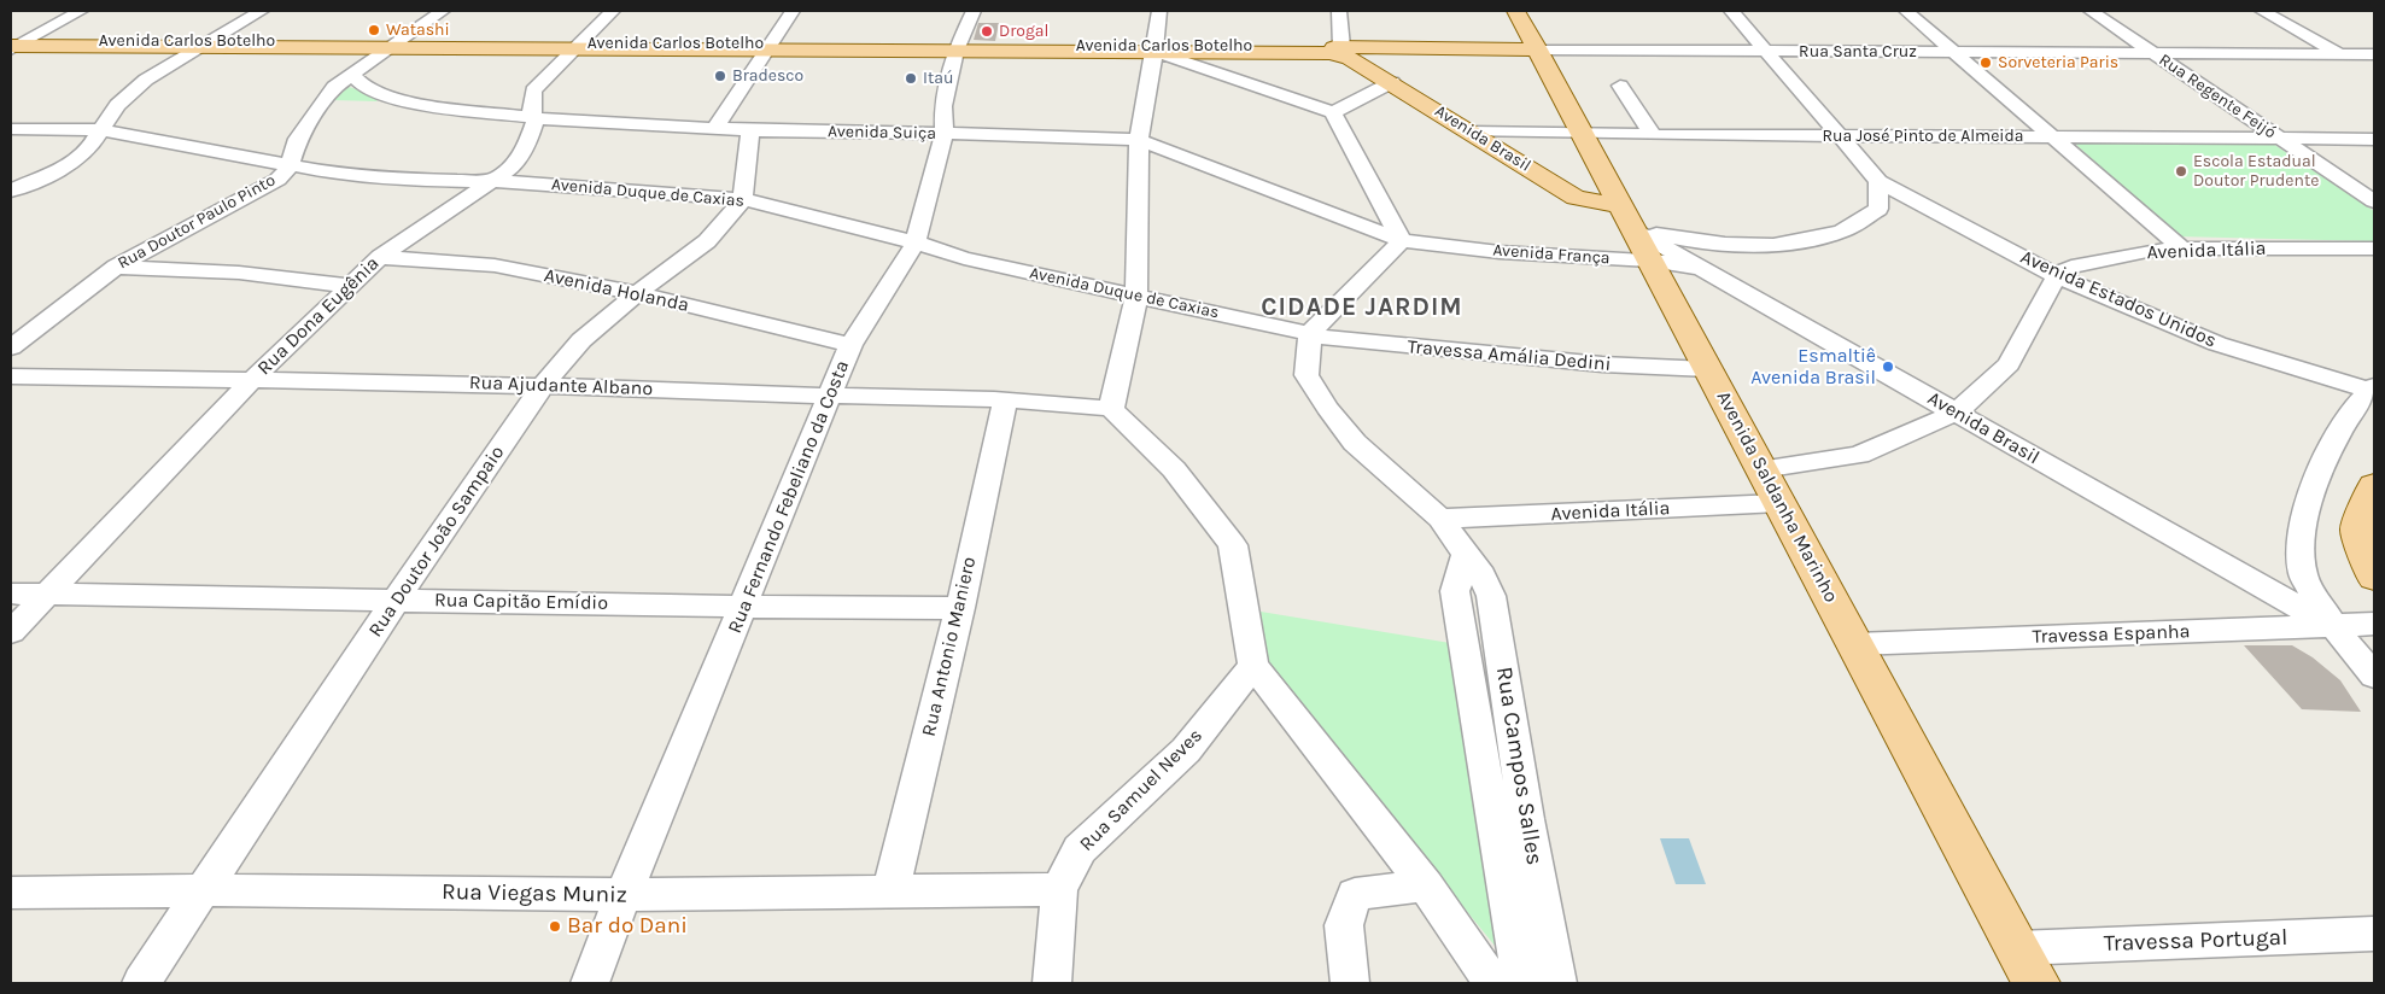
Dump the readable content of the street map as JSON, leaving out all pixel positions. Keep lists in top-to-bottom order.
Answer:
{
  "streets": {
    "main road": [
      "Avenida Carlos Botelho",
      "Rua Santa Cruz",
      "Avenida Brasil",
      "Avenida Saldanha Marinho"
    ],
    "street": [
      "Rua Regente Feijó",
      "Avenida Suiça",
      "Rua José Pinto de Almeida",
      "Avenida Duque de Caxias",
      "Rua Doutor Paulo Pinto",
      "Avenida Itália",
      "Avenida França",
      "Avenida Holanda",
      "Avenida Estados Unidos",
      "Rua Dona Eugênia",
      "Travessa Amália Dedini",
      "Rua Ajudante Albano",
      "Rua Fernando Febeliano da Costa",
      "Rua Doutor João Sampaio",
      "Rua Capitão Emídio",
      "Travessa Espanha",
      "Rua Antonio Maniero",
      "Rua Campos Salles",
      "Rua Samuel Neves",
      "Rua Viegas Muniz",
      "Travessa Portugal"
    ]
  },
  "crossings": [
    ["Avenida Carlos Botelho", "Rua Santa Cruz"],
    ["Avenida Carlos Botelho", "Avenida Brasil"],
    ["Avenida Carlos Botelho", "Rua Doutor Paulo Pinto"],
    ["Avenida Carlos Botelho", "Rua Dona Eugênia"],
    ["Avenida Carlos Botelho", "Rua Fernando Febeliano da Costa"],
    ["Rua Santa Cruz", "Rua Regente Feijó"],
    ["Rua Santa Cruz", "Avenida Brasil"],
    ["Rua Santa Cruz", "Avenida Saldanha Marinho"],
    ["Rua Regente Feijó", "Rua José Pinto de Almeida"],
    ["Avenida Suiça", "Rua Doutor Paulo Pinto"],
    ["Avenida Suiça", "Avenida França"],
    ["Avenida Suiça", "Rua Dona Eugênia"],
    ["Avenida Suiça", "Rua Fernando Febeliano da Costa"],
    ["Rua José Pinto de Almeida", "Avenida Brasil"],
    ["Rua José Pinto de Almeida", "Avenida Saldanha Marinho"],
    ["Avenida Brasil", "Avenida França"],
    ["Avenida Brasil", "Avenida Saldanha Marinho"],
    ["Avenida Brasil", "Travessa Espanha"],
    ["Avenida Duque de Caxias", "Rua Doutor Paulo Pinto"],
    ["Avenida Duque de Caxias", "Rua Dona Eugênia"],
    ["Avenida Duque de Caxias", "Travessa Amália Dedini"],
    ["Avenida Duque de Caxias", "Rua Fernando Febeliano da Costa"],
    ["Avenida Duque de Caxias", "Rua Doutor João Sampaio"],
    ["Avenida Duque de Caxias", "Rua Campos Salles"],
    ["Avenida Itália", "Avenida Estados Unidos"],
    ["Avenida Itália", "Avenida Saldanha Marinho"],
    ["Avenida Itália", "Rua Campos Salles"],
    ["Avenida França", "Avenida Saldanha Marinho"],
    ["Avenida Holanda", "Rua Dona Eugênia"],
    ["Avenida Holanda", "Rua Fernando Febeliano da Costa"],
    ["Avenida Holanda", "Rua Doutor João Sampaio"],
    ["Rua Dona Eugênia", "Rua Ajudante Albano"],
    ["Rua Dona Eugênia", "Rua Capitão Emídio"],
    ["Travessa Amália Dedini", "Avenida Saldanha Marinho"],
    ["Travessa Amália Dedini", "Rua Campos Salles"],
    ["Rua Ajudante Albano", "Rua Fernando Febeliano da Costa"],
    ["Rua Ajudante Albano", "Rua Doutor João Sampaio"],
    ["Rua Ajudante Albano", "Rua Antonio Maniero"],
    ["Rua Fernando Febeliano da Costa", "Rua Capitão Emídio"],
    ["Rua Fernando Febeliano da Costa", "Rua Viegas Muniz"],
    ["Avenida Saldanha Marinho", "Travessa Espanha"],
    ["Avenida Saldanha Marinho", "Travessa Portugal"],
    ["Rua Doutor João Sampaio", "Rua Capitão Emídio"],
    ["Rua Doutor João Sampaio", "Rua Viegas Muniz"],
    ["Rua Capitão Emídio", "Rua Antonio Maniero"],
    ["Rua Antonio Maniero", "Rua Viegas Muniz"],
    ["Rua Samuel Neves", "Rua Viegas Muniz"]
  ],
  "districts": ["CIDADE JARDIM"],
  "places": [
    "Watashi",
    "Drogal",
    "Sorveteria Paris",
    "Bradesco",
    "Itaú",
    "Escola Estadual Doutor Prudente",
    "Esmaltiê Avenida Brasil",
    "Bar do Dani"
  ]
}
